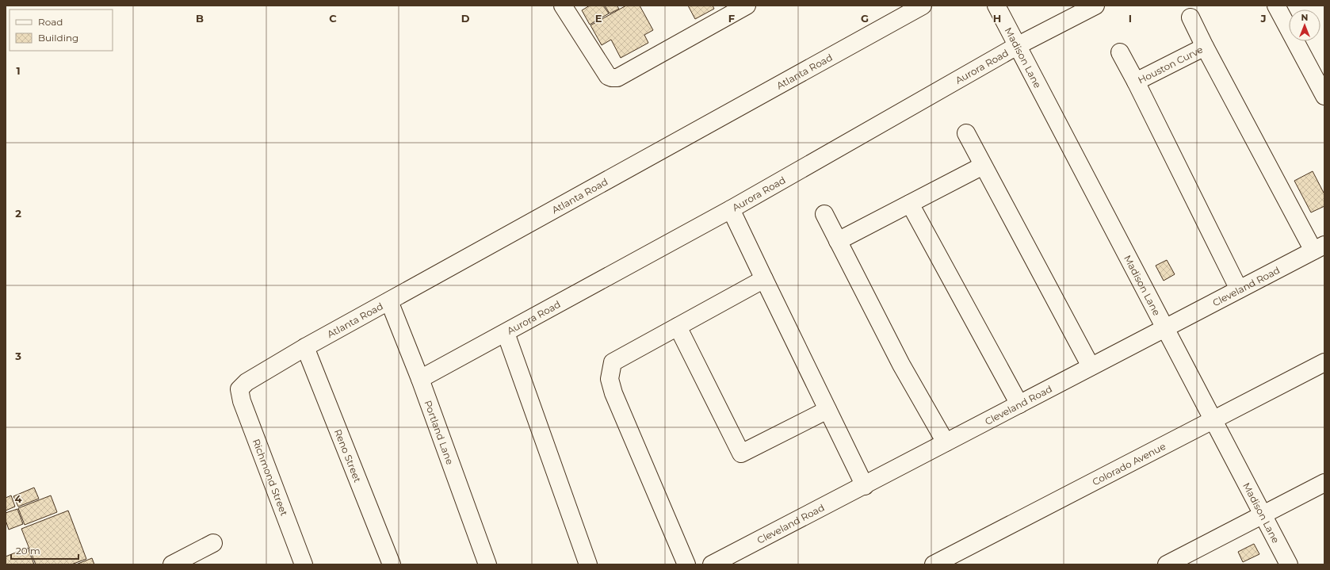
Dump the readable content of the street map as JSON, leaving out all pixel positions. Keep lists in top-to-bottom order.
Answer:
{
  "streets": {
    "street": [
      "Madison Lane",
      "Houston Curve",
      "Aurora Road",
      "Atlanta Road",
      "Cleveland Road",
      "Portland Lane",
      "Reno Street",
      "Colorado Avenue",
      "Richmond Street"
    ]
  },
  "crossings": [
    ["Madison Lane", "Aurora Road"],
    ["Madison Lane", "Cleveland Road"],
    ["Madison Lane", "Colorado Avenue"],
    ["Houston Curve", "Cleveland Road"],
    ["Aurora Road", "Portland Lane"],
    ["Atlanta Road", "Portland Lane"],
    ["Atlanta Road", "Reno Street"],
    ["Atlanta Road", "Richmond Street"]
  ],
  "legend": ["Road", "Building"],
  "scale_bar": "20 m",
  "north": "top",
  "grid": {
    "columns": [
      "B",
      "C",
      "D",
      "E",
      "F",
      "G",
      "H",
      "I",
      "J"
    ],
    "rows": [
      "1",
      "2",
      "3",
      "4"
    ]
  }
}
